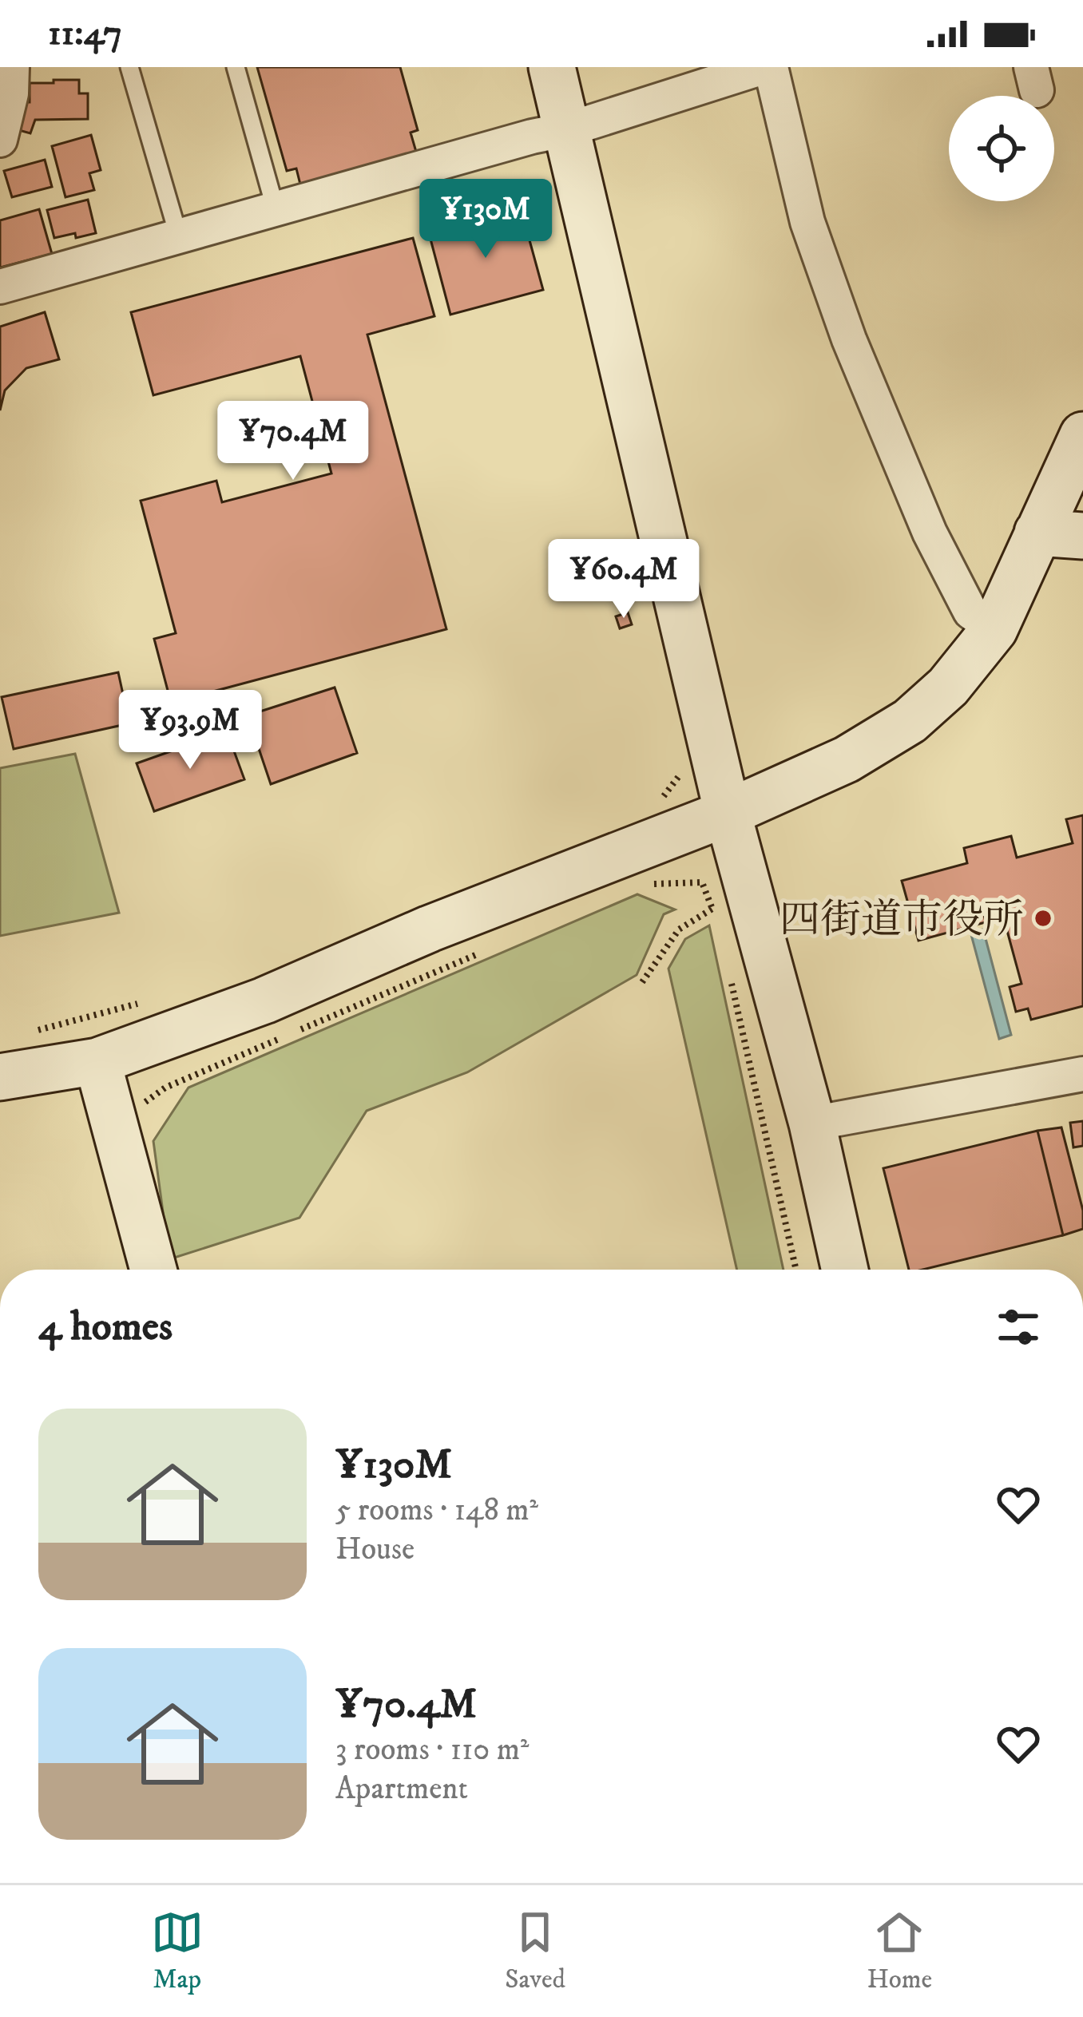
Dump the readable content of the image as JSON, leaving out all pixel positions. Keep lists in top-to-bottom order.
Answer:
{
  "places": ["四街道市役所"],
  "page": {
    "status": "11:47",
    "price": [
      "¥130M",
      "¥70.4M",
      "¥60.4M",
      "¥93.9M"
    ],
    "heading": "4 homes",
    "list": [
      {
        "name": "¥130M",
        "note": "5 rooms · 148 m² · House"
      },
      {
        "name": "¥70.4M",
        "note": "3 rooms · 110 m² · Apartment"
      }
    ],
    "tabs": ["Map", "Saved", "Home"]
  }
}
